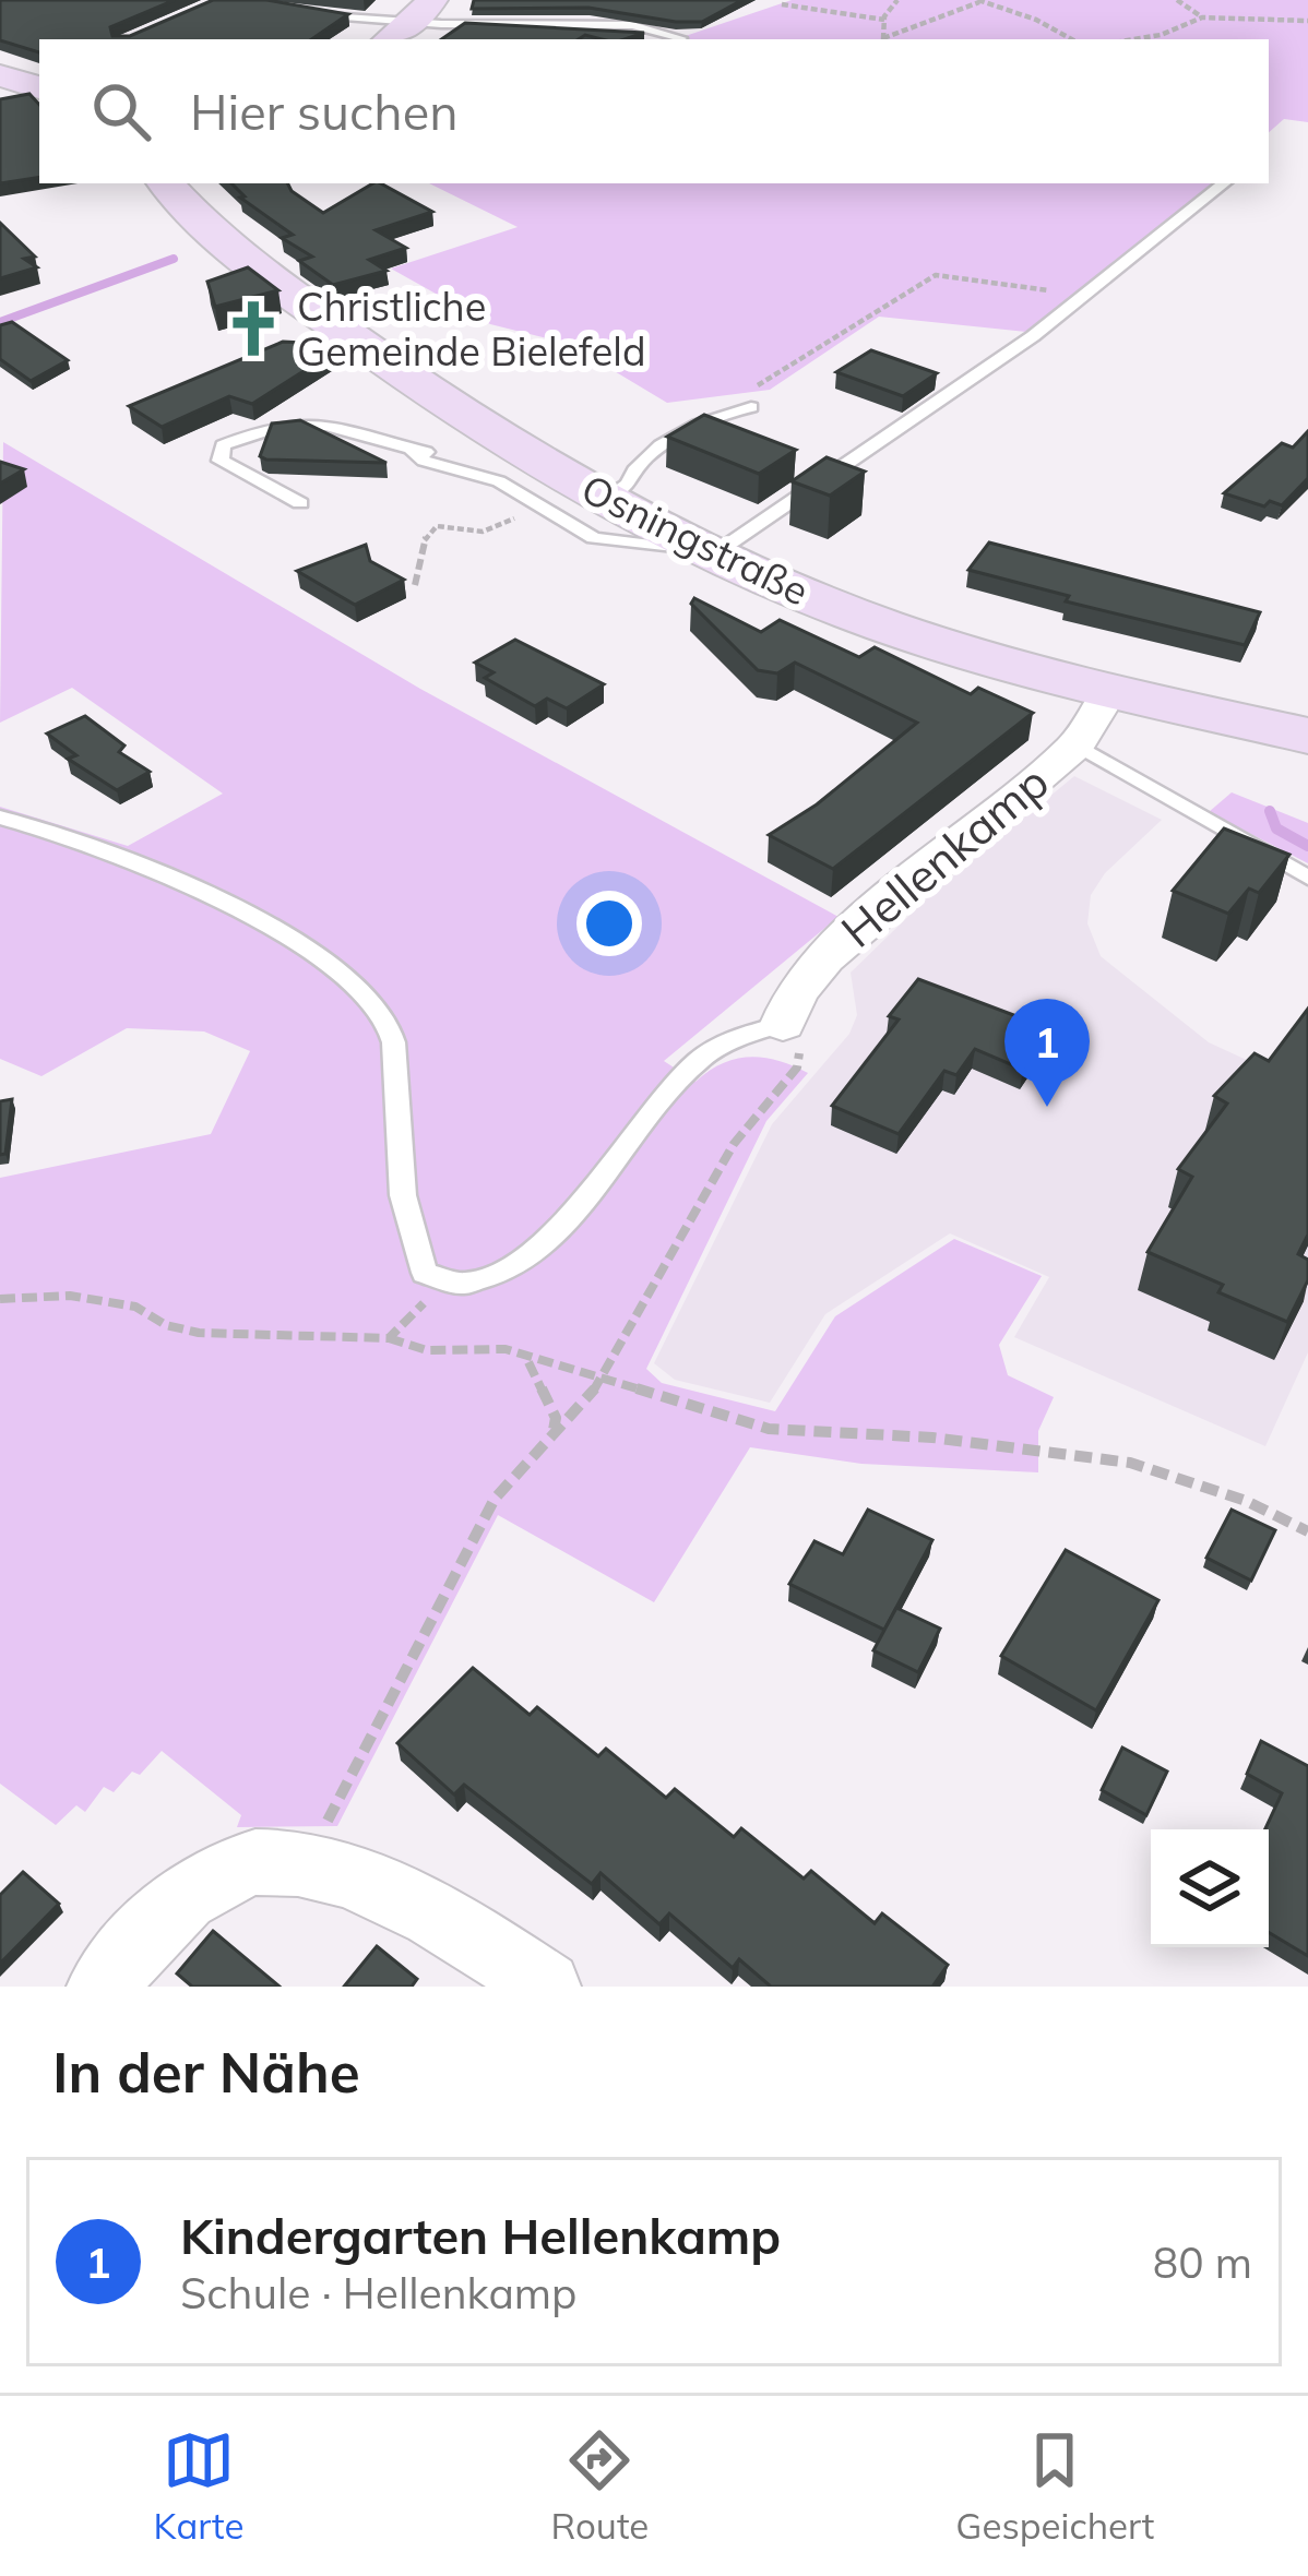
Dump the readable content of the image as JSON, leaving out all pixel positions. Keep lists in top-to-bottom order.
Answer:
{
  "streets": {
    "main road": ["Osningstraße"],
    "street": ["Hellenkamp"]
  },
  "crossings": [
    ["Osningstraße", "Hellenkamp"]
  ],
  "places": {
    "church": ["Christliche Gemeinde Bielefeld"]
  },
  "page": {
    "search": "Hier suchen",
    "pins": "1",
    "heading": "In der Nähe",
    "list": [
      {
        "mark": "1",
        "name": "Kindergarten Hellenkamp",
        "note": "Schule · Hellenkamp",
        "value": "80 m"
      }
    ],
    "nav": ["Karte", "Route", "Gespeichert"]
  }
}
